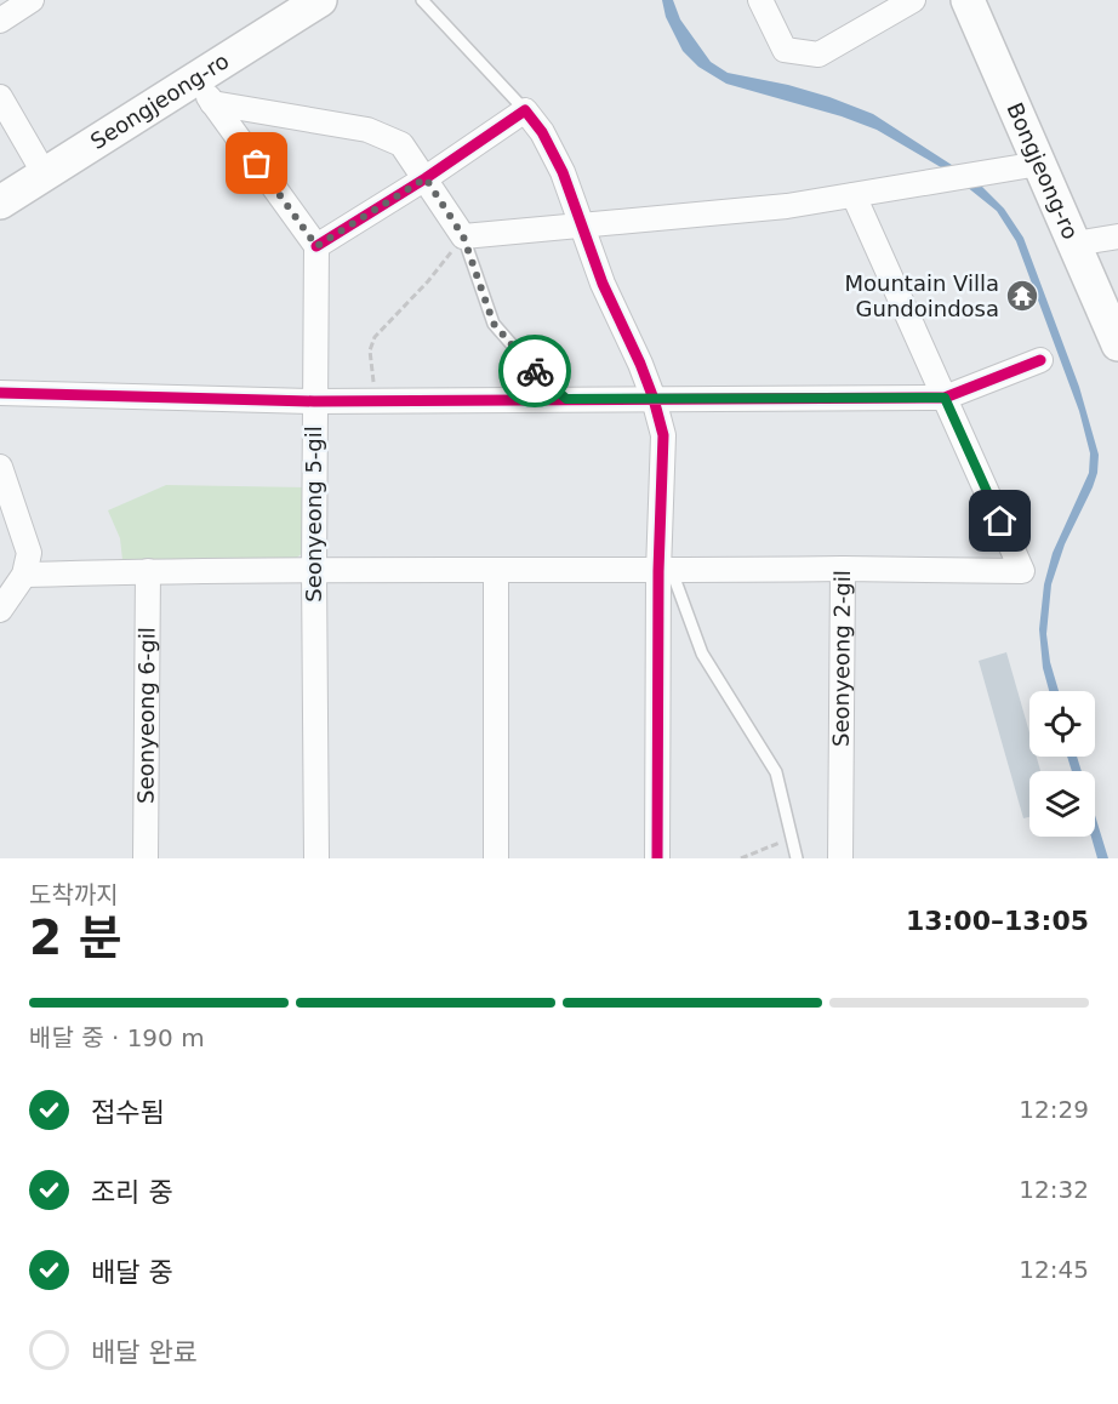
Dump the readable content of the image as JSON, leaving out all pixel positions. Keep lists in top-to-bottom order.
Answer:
{
  "streets": {
    "street": [
      "Seongjeong-ro",
      "Bongjeong-ro",
      "Seonyeong 5-gil",
      "Seonyeong 2-gil",
      "Seonyeong 6-gil"
    ]
  },
  "places": {
    "temple": ["Mountain Villa Gundoindosa"]
  },
  "page": {
    "heading": ["2 분", "도착까지", "13:00–13:05"],
    "bar": "배달 중 · 190 m",
    "list": [
      ["접수됨", "12:29"],
      ["조리 중", "12:32"],
      ["배달 중", "12:45"],
      "배달 완료"
    ]
  }
}
